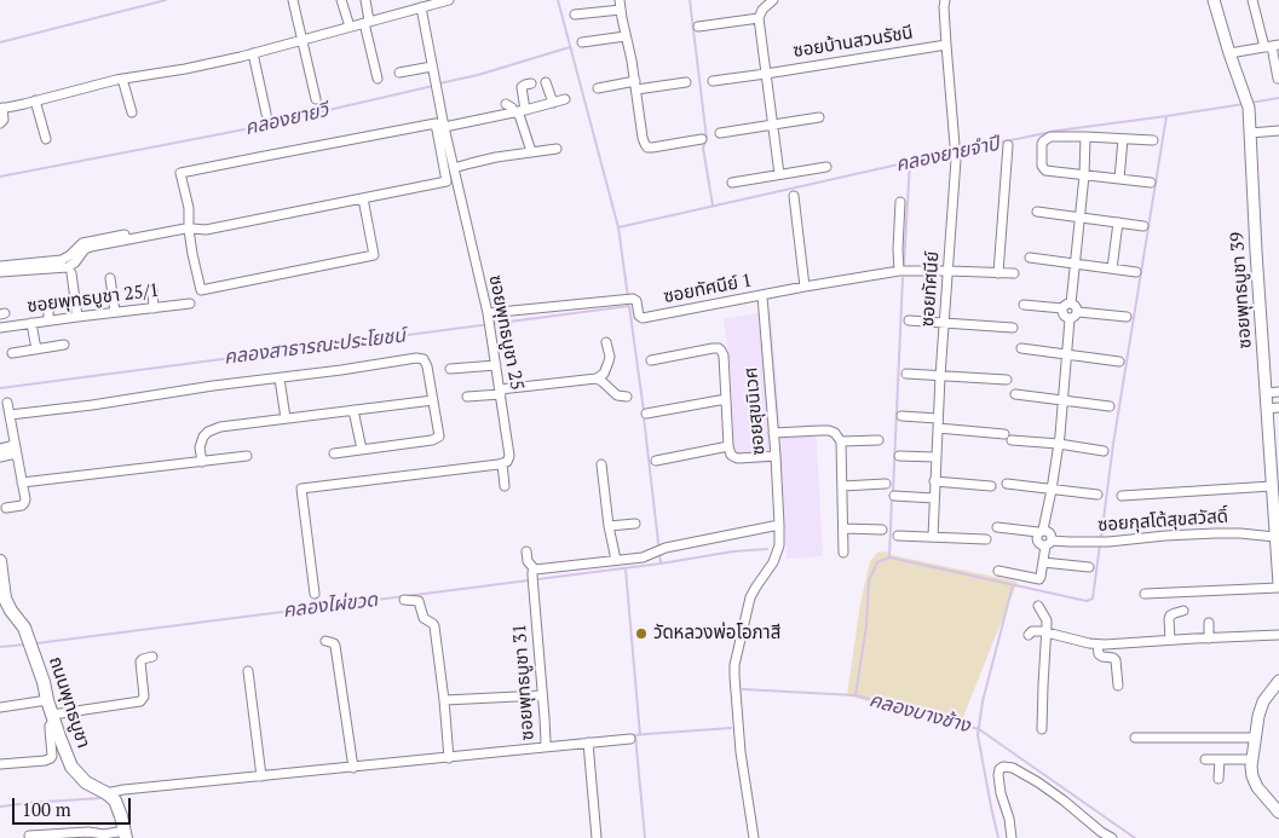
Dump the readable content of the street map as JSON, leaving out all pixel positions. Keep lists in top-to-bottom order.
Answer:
{
  "streets": {
    "main road": ["ถนนพุทธบูชา"],
    "street": [
      "ซอยบ้านสวนรัชนี",
      "ซอยทัศนีย์ 1",
      "ซอยทัศนีย์",
      "ซอยพุทธบูชา 39",
      "ซอยพุทธบูชา 25/1",
      "ซอยพุทธบูชา 25",
      "ซอยสุขนิเวศ",
      "ซอยกุสโต้สุขสวัสดิ์",
      "ซอยพุทธบูชา 31"
    ]
  },
  "crossings": [
    ["ซอยบ้านสวนรัชนี", "ซอยทัศนีย์"],
    ["ซอยทัศนีย์ 1", "ซอยทัศนีย์"],
    ["ซอยทัศนีย์ 1", "ซอยพุทธบูชา 25"],
    ["ซอยทัศนีย์ 1", "ซอยสุขนิเวศ"],
    ["ซอยพุทธบูชา 39", "ซอยกุสโต้สุขสวัสดิ์"],
    ["ซอยพุทธบูชา 31", "ถนนพุทธบูชา"]
  ],
  "water": [
    "คลองยายวี",
    "คลองยายจำปี",
    "คลองสาธารณะประโยชน์",
    "คลองไผ่ขวด",
    "คลองบางช้าง"
  ],
  "places": ["วัดหลวงพ่อโอภาสี"],
  "scale_bar": "100 m"
}
